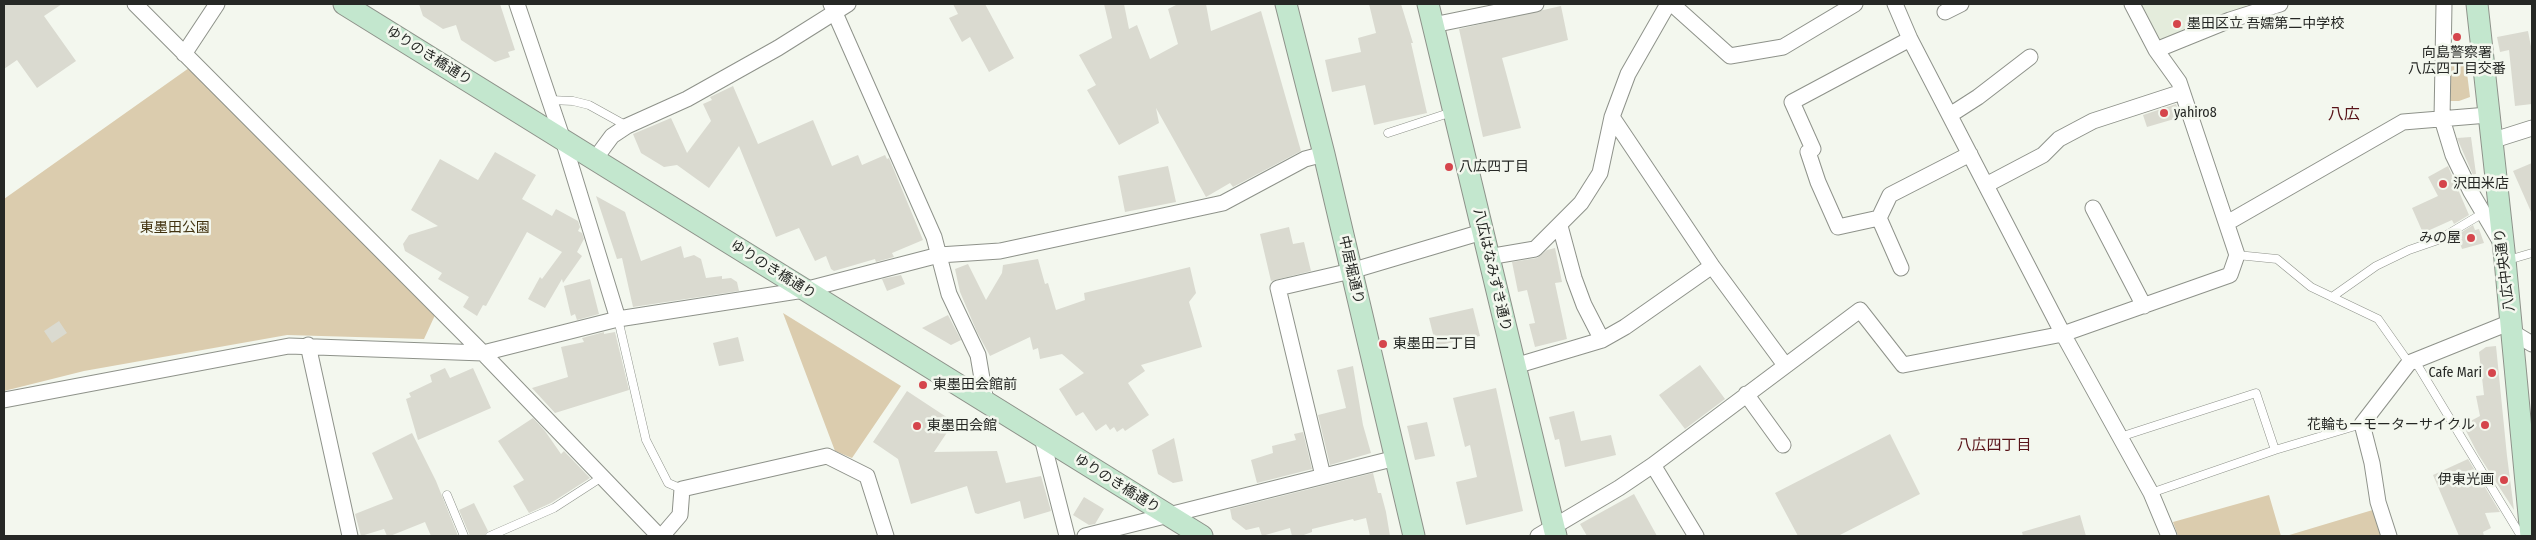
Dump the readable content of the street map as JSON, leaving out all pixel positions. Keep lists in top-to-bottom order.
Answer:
{
  "streets": {
    "street": [
      "ゆりのき橋通り",
      "中居堀通り",
      "八広はなみずき通り",
      "八広中央通り"
    ]
  },
  "districts": ["八広", "八広四丁目"],
  "parks": ["東墨田公園"],
  "places": [
    "墨田区立 吾嬬第二中学校",
    "向島警察署 八広四丁目交番",
    "yahiro8",
    "八広四丁目",
    "沢田米店",
    "みの屋",
    "東墨田二丁目",
    "Cafe Mari",
    "東墨田会館前",
    "花輪もーモーターサイクル",
    "東墨田会館",
    "伊東光画"
  ]
}
